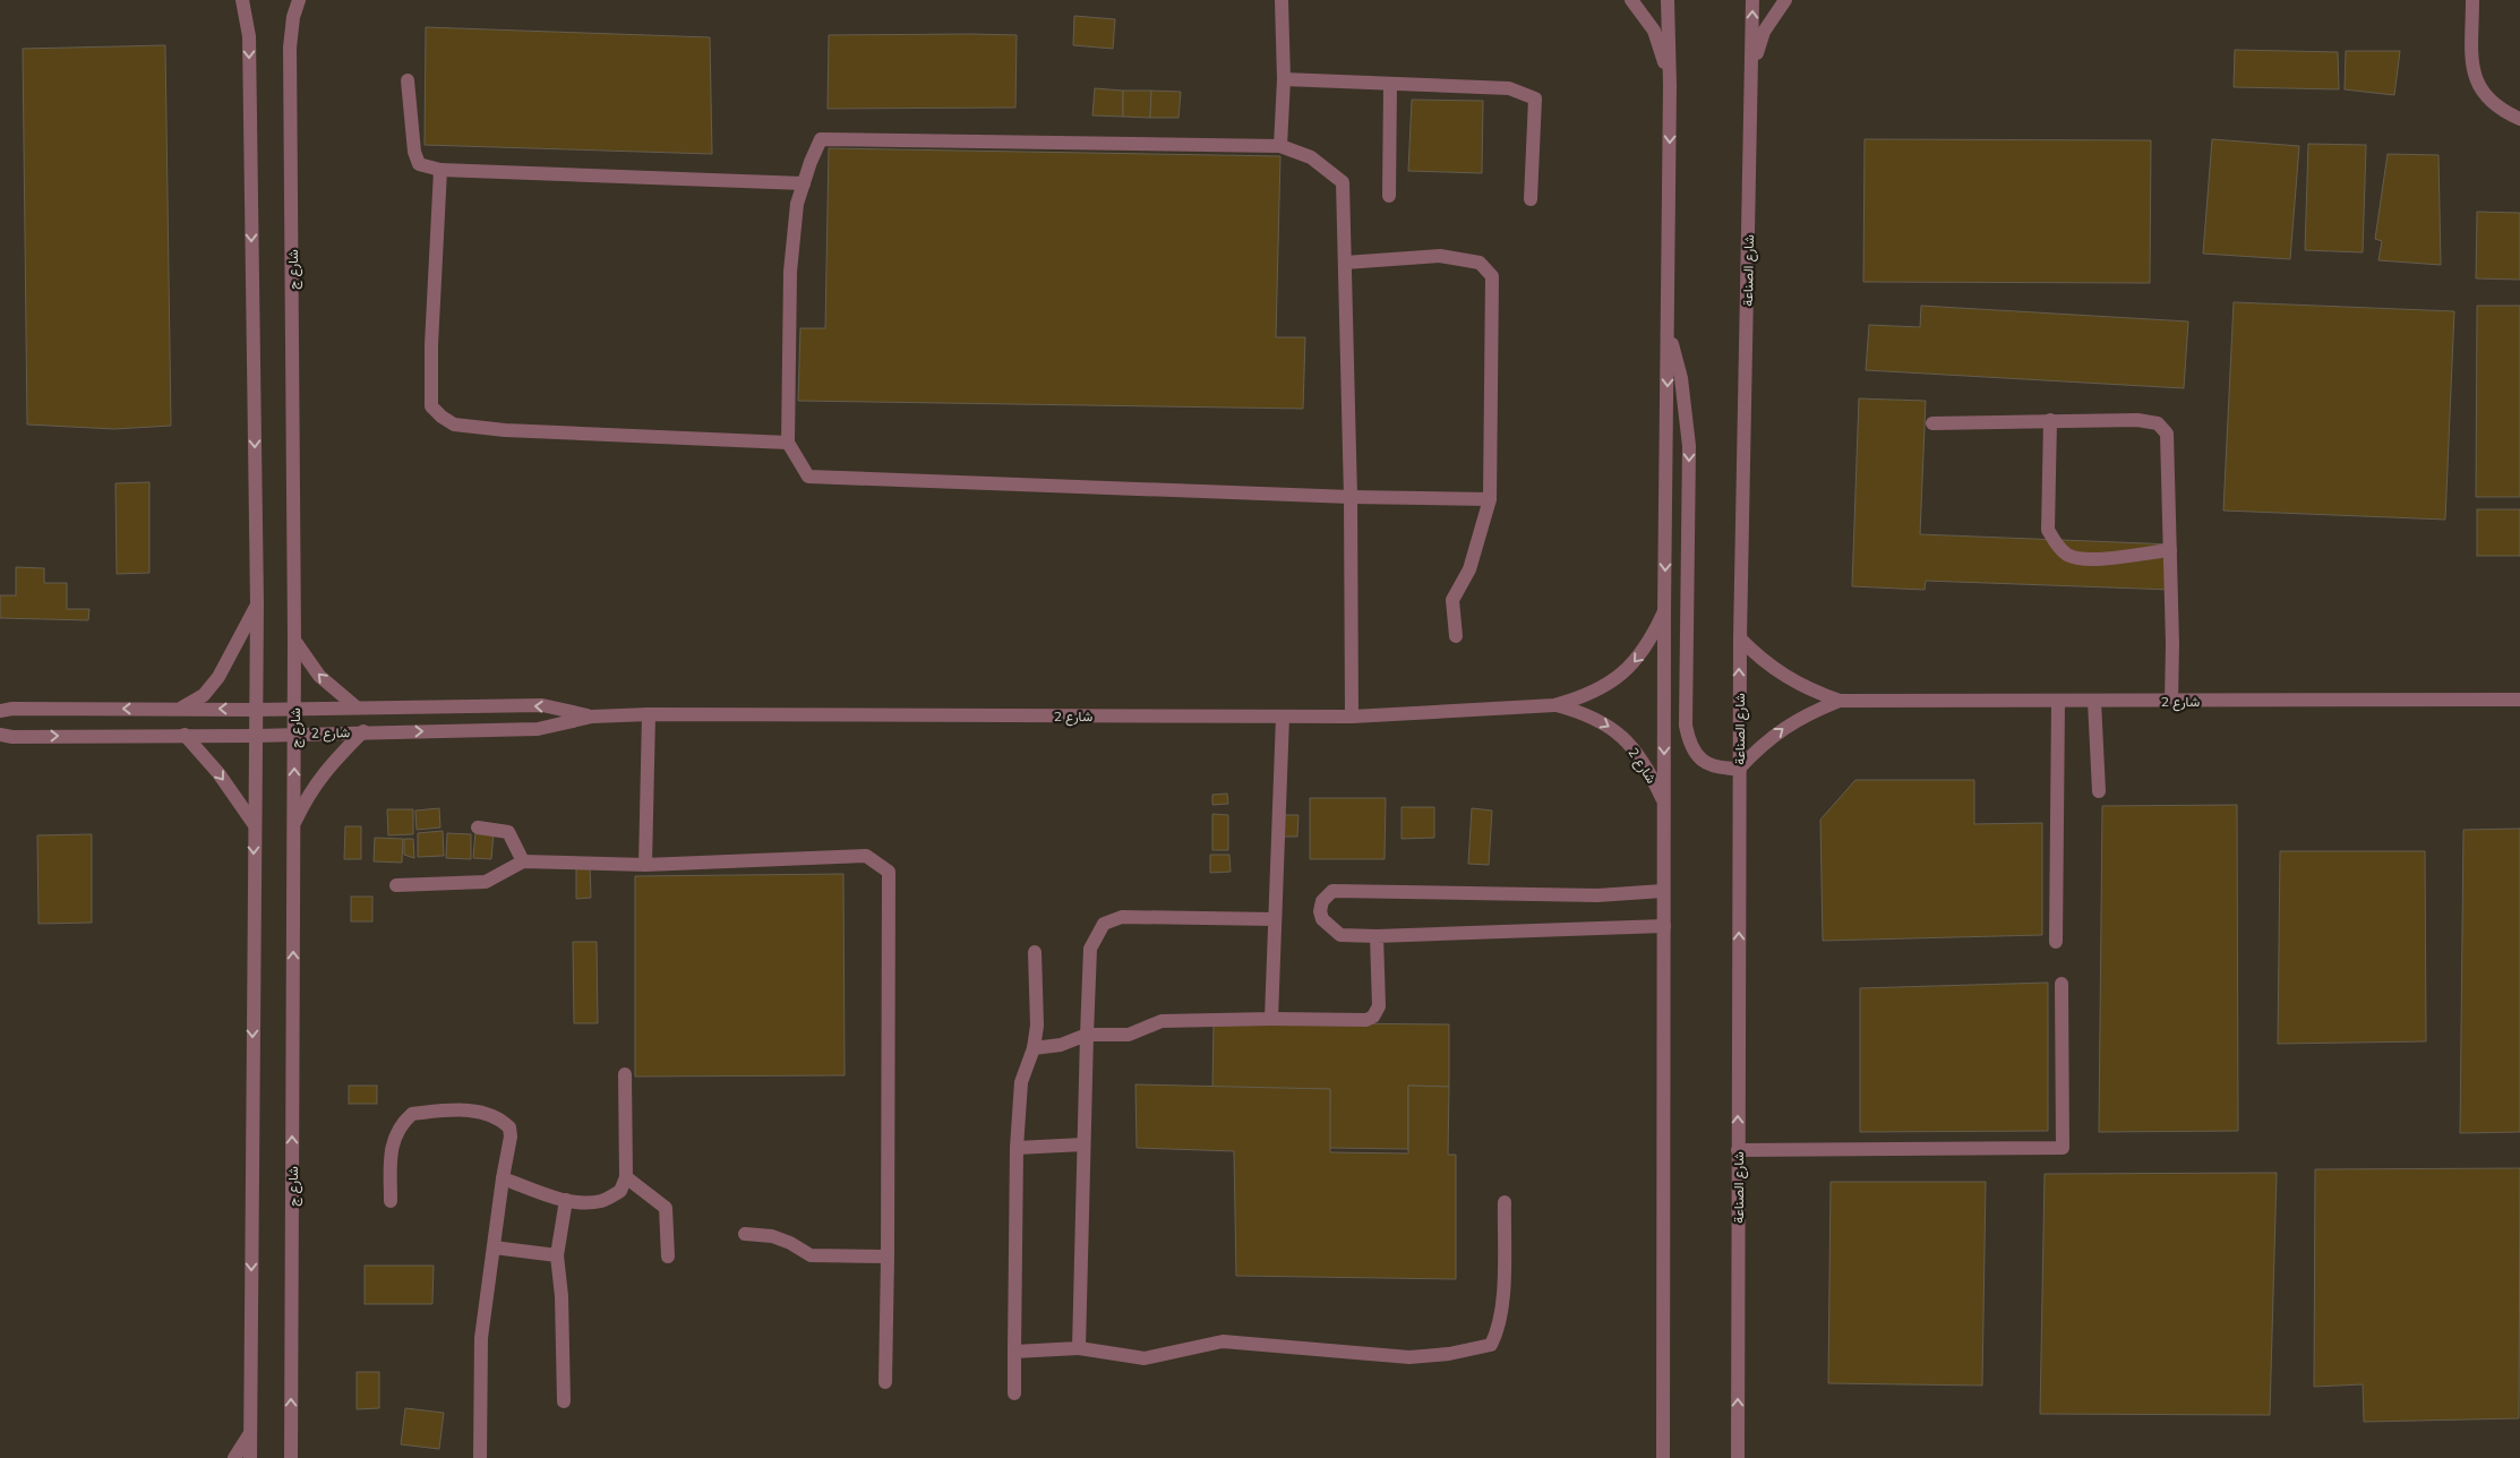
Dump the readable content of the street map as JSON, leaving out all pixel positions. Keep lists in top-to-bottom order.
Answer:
{
  "streets": {
    "street": ["شارع ج", "شارع الصناعة", "شارع 2"]
  },
  "crossings": [
    ["شارع ج", "شارع 2"],
    ["شارع الصناعة", "شارع 2"]
  ]
}
